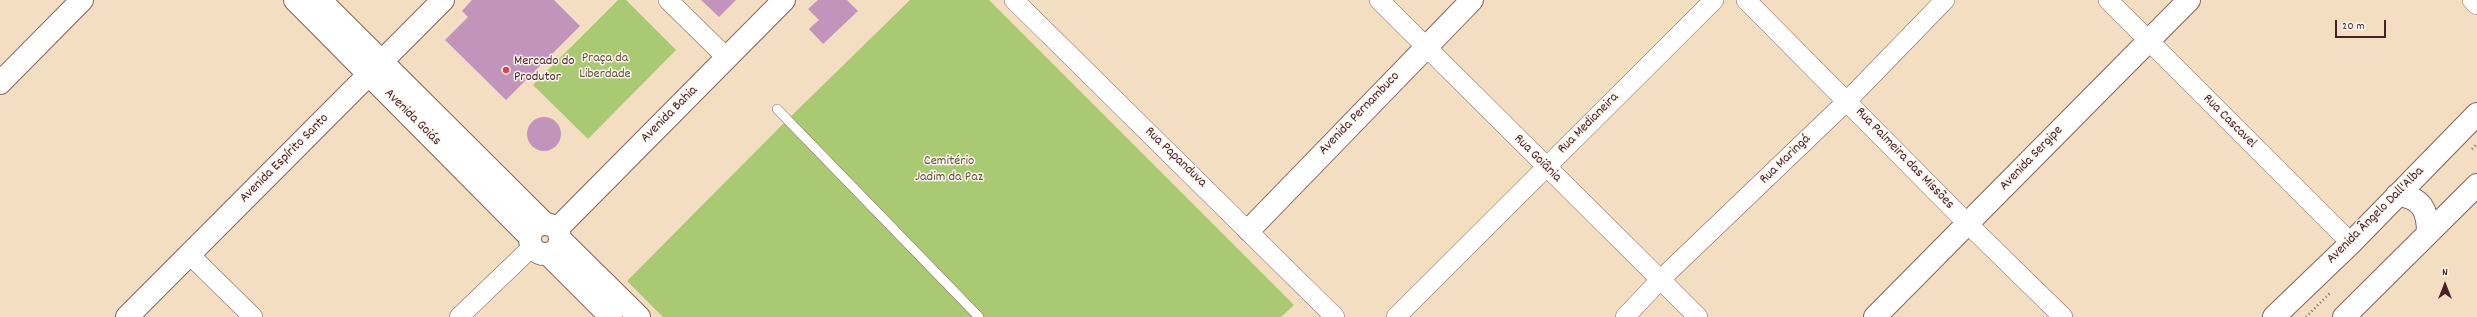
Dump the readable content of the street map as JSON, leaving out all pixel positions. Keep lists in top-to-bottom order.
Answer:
{
  "streets": {
    "street": [
      "Avenida Pernambuco",
      "Avenida Bahia",
      "Avenida Goiás",
      "Rua Cascavel",
      "Rua Medianeira",
      "Rua Papanduva",
      "Avenida Espírito Santo",
      "Rua Goiânia",
      "Rua Palmeira das Missões",
      "Avenida Sergipe",
      "Rua Maringá",
      "Avenida Ângelo Dall'Alba"
    ]
  },
  "crossings": [
    ["Avenida Pernambuco", "Rua Papanduva"],
    ["Avenida Pernambuco", "Rua Goiânia"],
    ["Avenida Bahia", "Avenida Goiás"],
    ["Avenida Goiás", "Avenida Espírito Santo"],
    ["Rua Cascavel", "Avenida Sergipe"],
    ["Rua Cascavel", "Avenida Ângelo Dall'Alba"],
    ["Rua Medianeira", "Rua Goiânia"],
    ["Rua Goiânia", "Rua Maringá"],
    ["Rua Palmeira das Missões", "Avenida Sergipe"],
    ["Rua Palmeira das Missões", "Rua Maringá"]
  ],
  "parks": ["Praça da Liberdade", "Cemitério Jadim da Paz"],
  "places": ["Mercado do Produtor"],
  "scale_bar": "20 m",
  "north": "top"
}
